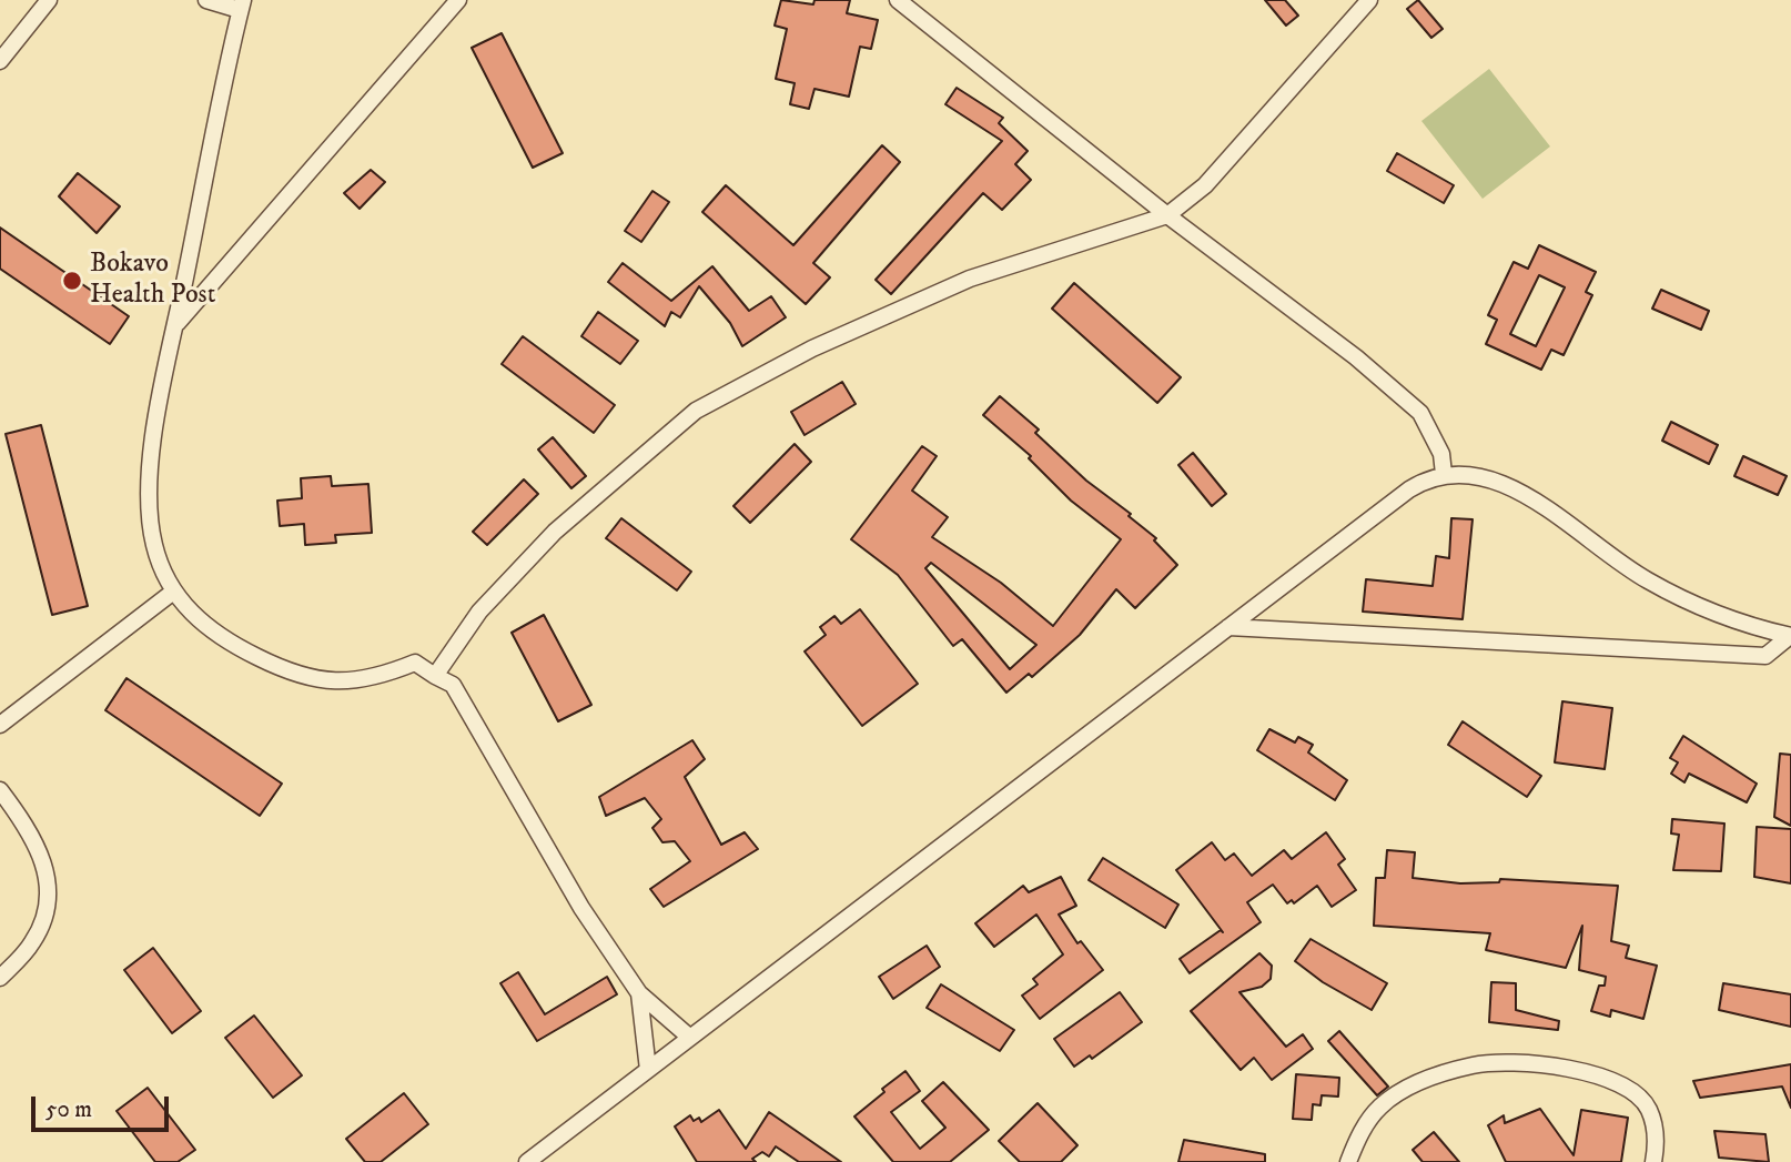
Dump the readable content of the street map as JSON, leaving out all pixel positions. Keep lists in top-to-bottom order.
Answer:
{
  "places": ["Bokavo Health Post"],
  "scale_bar": "50 m"
}
